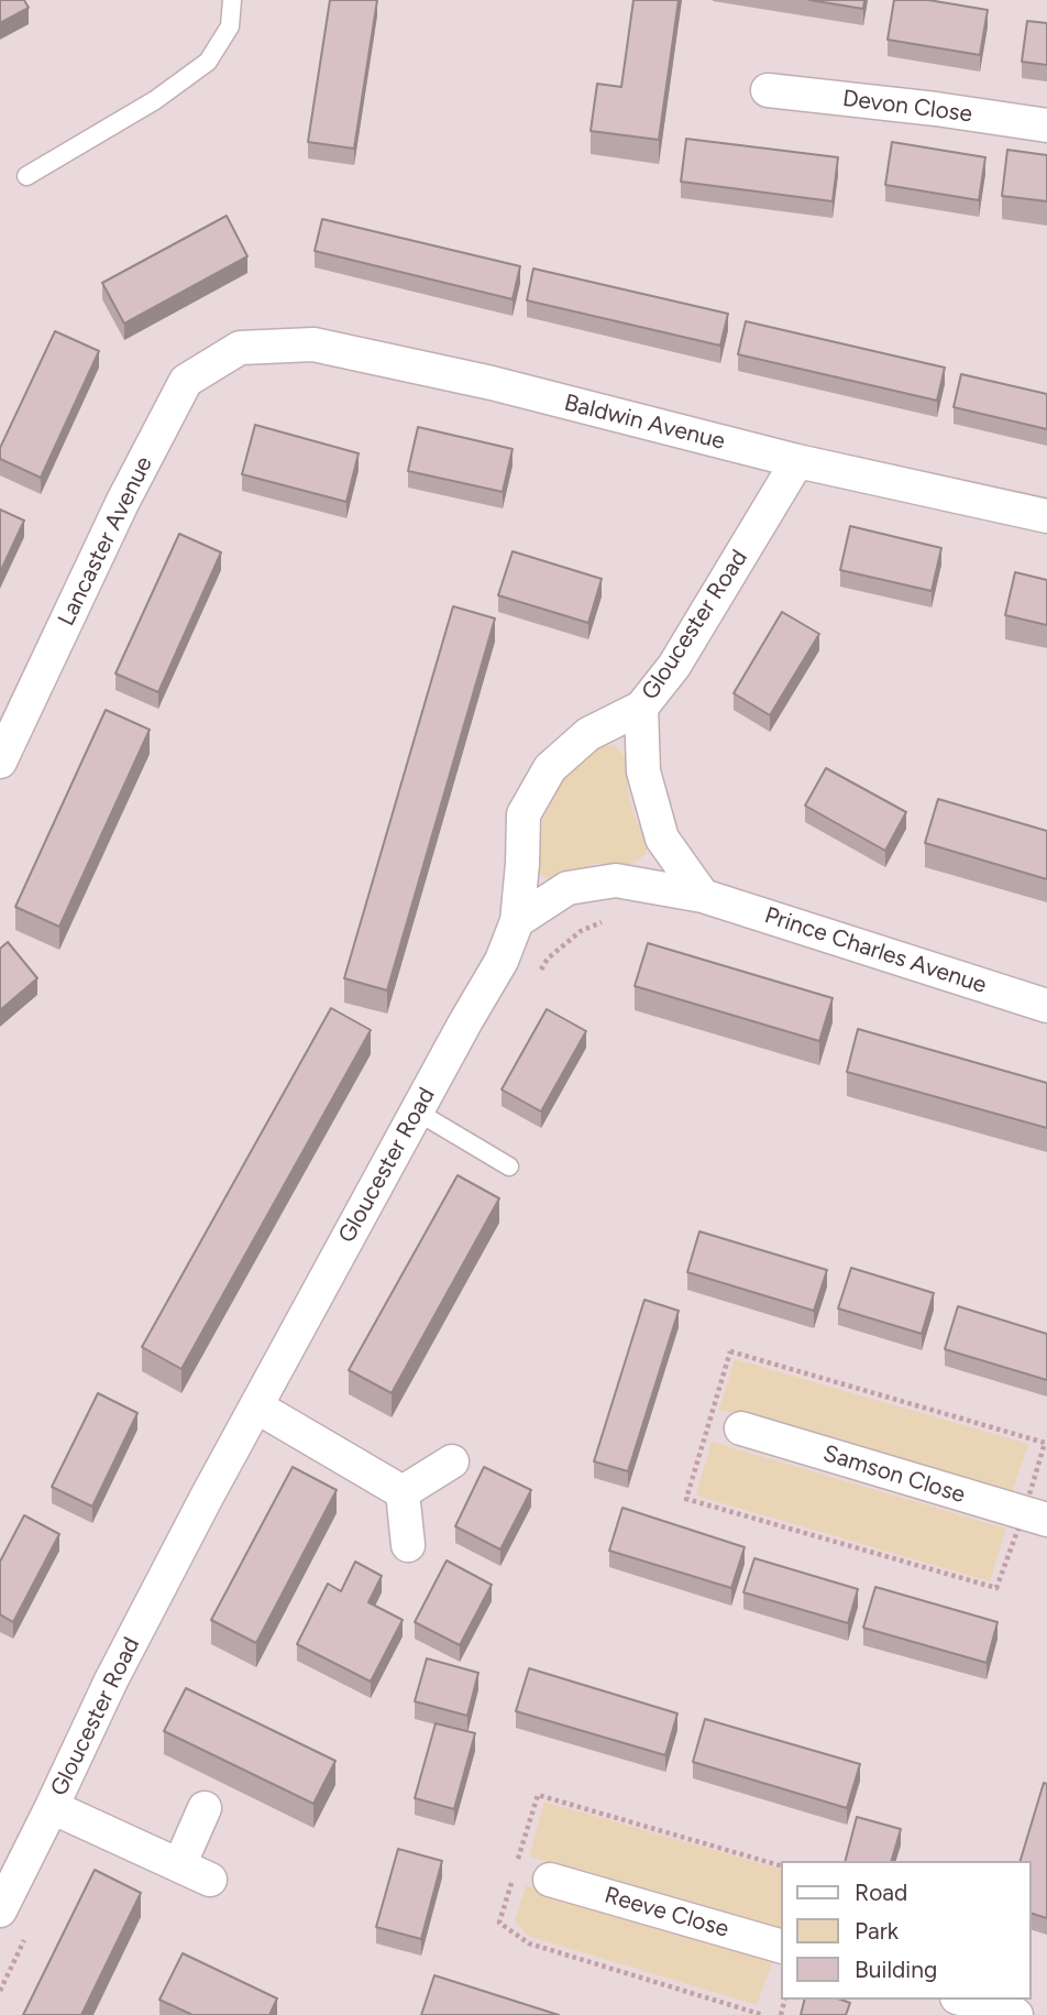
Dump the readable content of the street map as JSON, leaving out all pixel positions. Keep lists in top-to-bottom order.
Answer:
{
  "streets": {
    "street": [
      "Devon Close",
      "Baldwin Avenue",
      "Lancaster Avenue",
      "Gloucester Road",
      "Prince Charles Avenue",
      "Samson Close",
      "Reeve Close"
    ]
  },
  "crossings": [
    ["Baldwin Avenue", "Lancaster Avenue"],
    ["Baldwin Avenue", "Gloucester Road"],
    ["Gloucester Road", "Prince Charles Avenue"]
  ],
  "legend": ["Road", "Park", "Building"]
}
